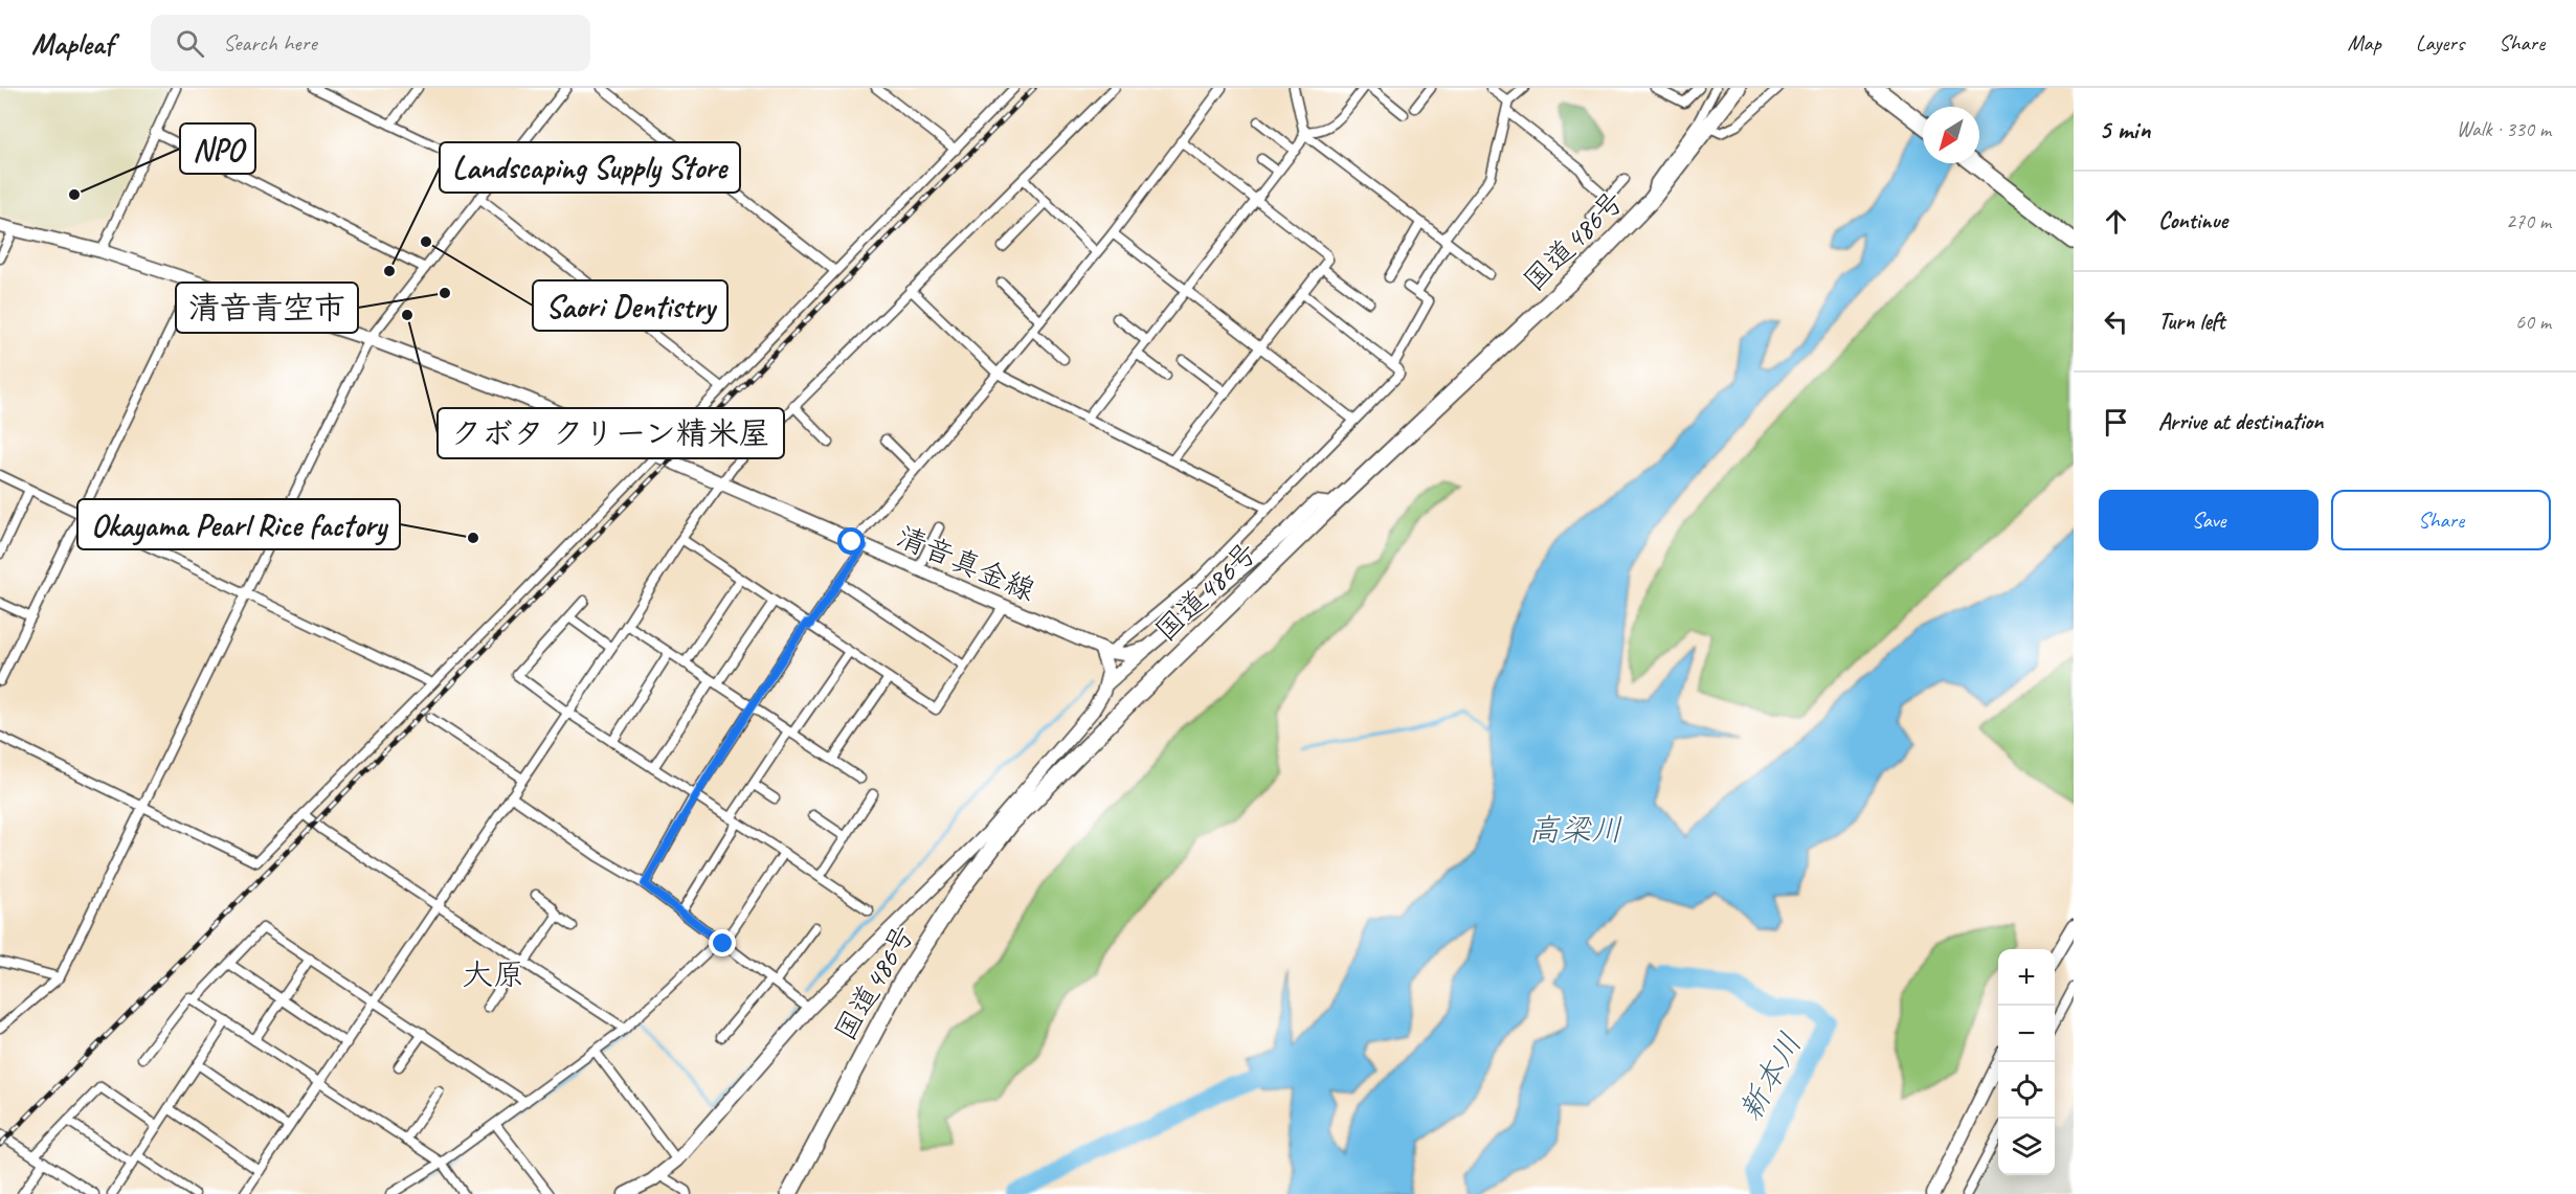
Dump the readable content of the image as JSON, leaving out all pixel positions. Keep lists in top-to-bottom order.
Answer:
{
  "streets": {
    "highway": ["国道486号"],
    "main road": ["清音真金線"]
  },
  "districts": ["大原"],
  "water": ["高梁川", "新本川"],
  "places": [
    "NPO",
    "Saori Dentistry",
    "Landscaping Supply Store",
    "清音青空市",
    "クボタ クリーン精米屋",
    "Okayama Pearl Rice factory"
  ],
  "north": "bottom left",
  "page": {
    "header": "Mapleaf",
    "search": "Search here",
    "nav": ["Map", "Layers", "Share"],
    "heading": ["5 min", "Walk · 330 m"],
    "list": [
      ["Continue", "270 m"],
      ["Turn left", "60 m"],
      "Arrive at destination"
    ],
    "buttons": ["Save", "Share"],
    "map_buttons": ["+", "−"]
  }
}
